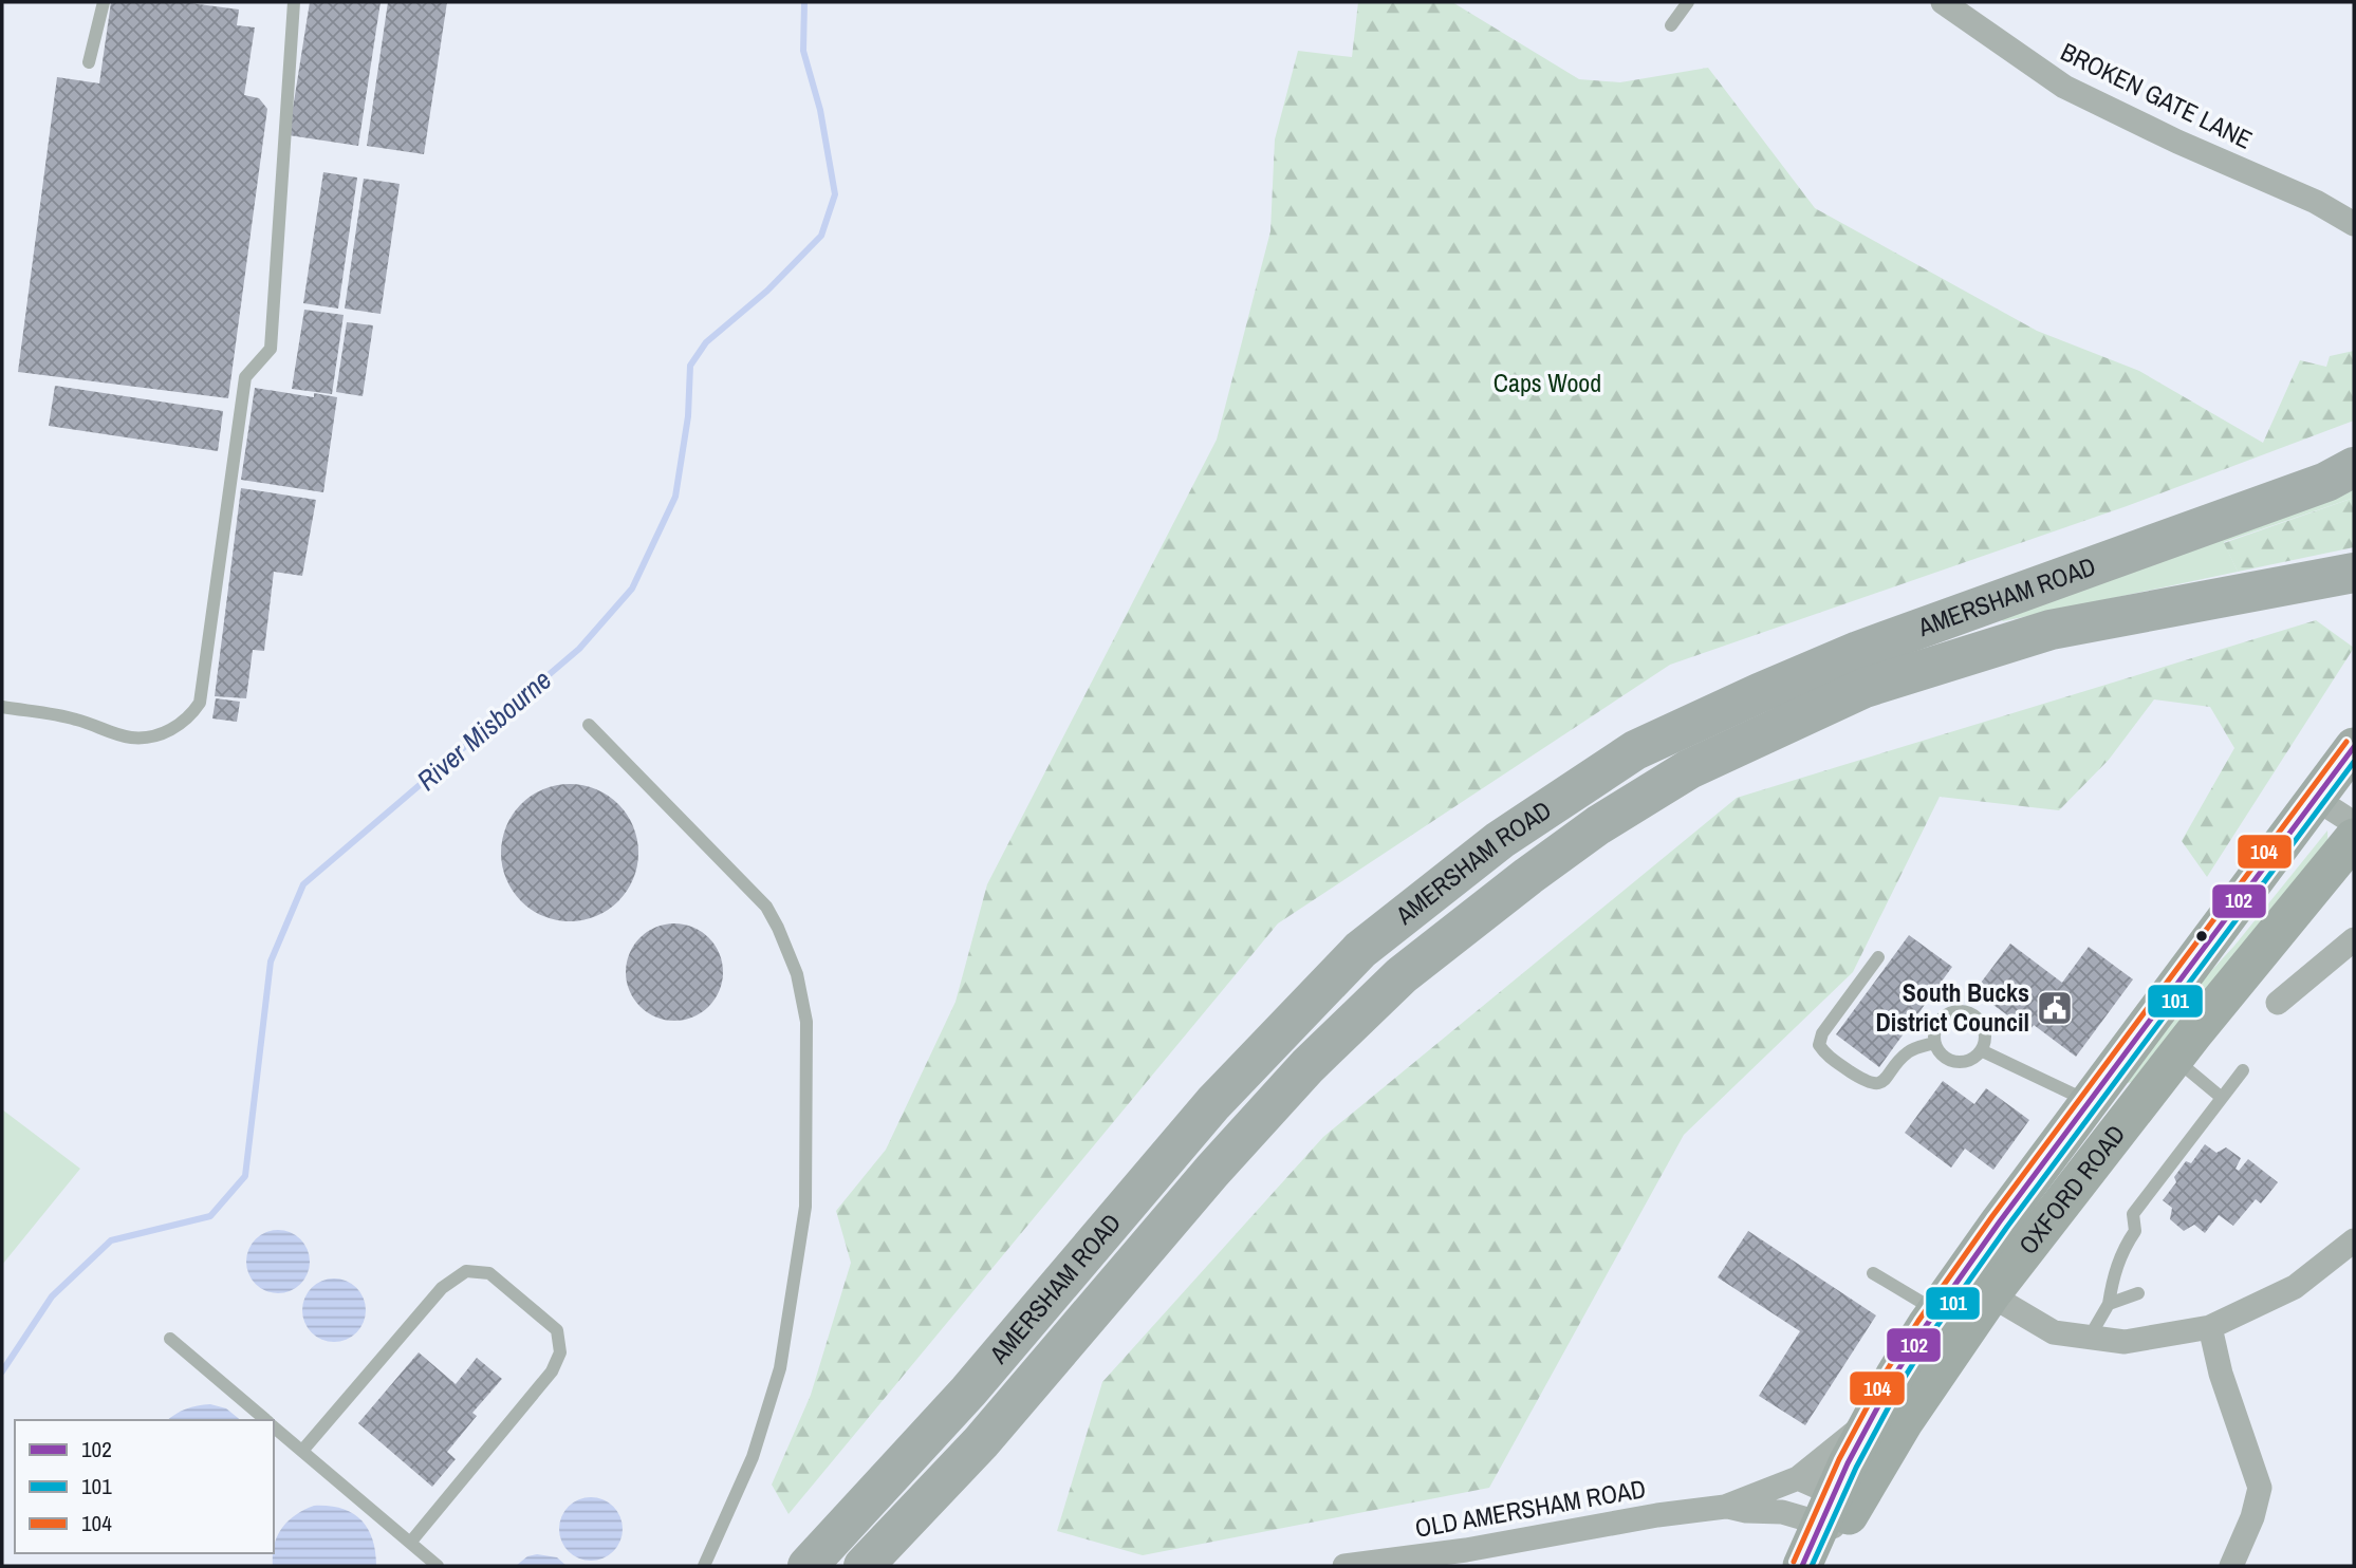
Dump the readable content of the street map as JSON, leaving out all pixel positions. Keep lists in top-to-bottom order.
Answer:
{
  "streets": {
    "highway": ["AMERSHAM ROAD"],
    "main road": ["OXFORD ROAD"],
    "street": ["BROKEN GATE LANE", "OLD AMERSHAM ROAD"]
  },
  "crossings": [
    ["OXFORD ROAD", "OLD AMERSHAM ROAD"]
  ],
  "water": ["River Misbourne"],
  "parks": ["Caps Wood"],
  "places": {
    "public building": ["South Bucks District Council"]
  },
  "lines": ["transit line 104", "transit line 102", "transit line 101"],
  "legend": ["102", "101", "104"]
}
